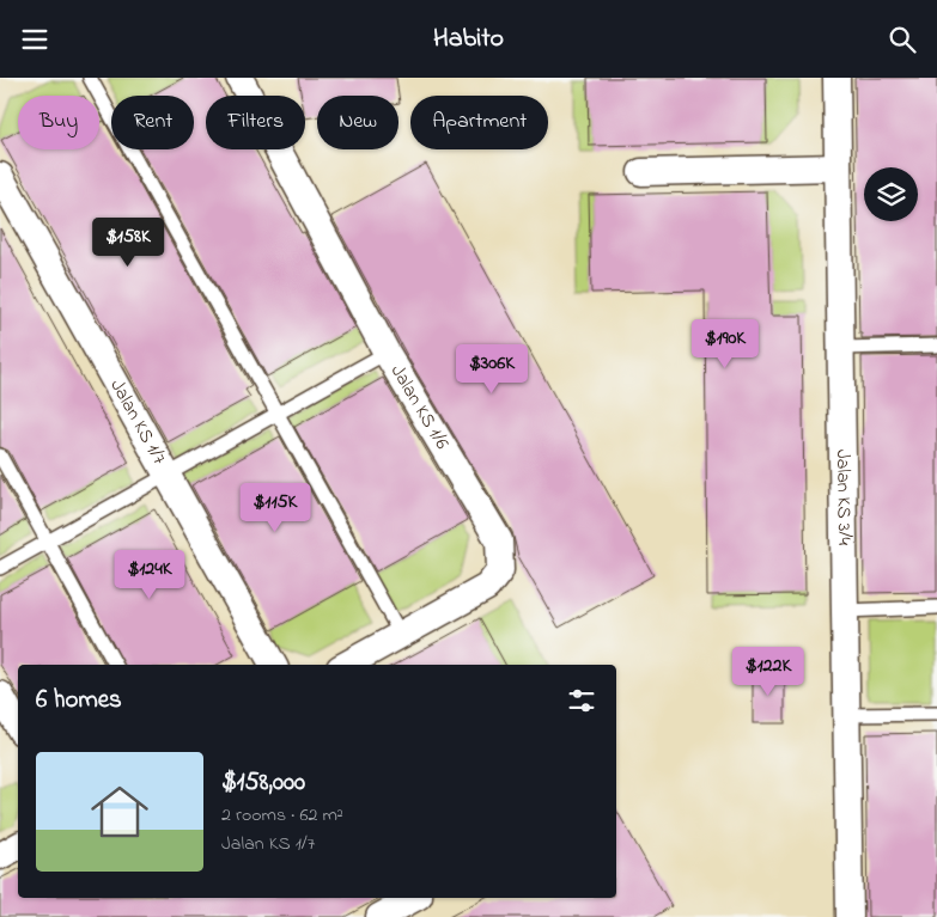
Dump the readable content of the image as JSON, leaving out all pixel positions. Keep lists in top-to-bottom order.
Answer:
{
  "streets": {
    "street": ["Jalan KS 1/6", "Jalan KS 1/7", "Jalan KS 3/4"]
  },
  "page": {
    "header": "Habito",
    "chip": [
      "Buy",
      "Rent",
      "Filters",
      "New",
      "Apartment"
    ],
    "price": [
      "$158K",
      "$190K",
      "$306K",
      "$115K",
      "$124K",
      "$122K"
    ],
    "heading": "6 homes",
    "list": [
      {
        "name": "$158,000",
        "note": "2 rooms · 62 m² · Jalan KS 1/7"
      }
    ]
  }
}
